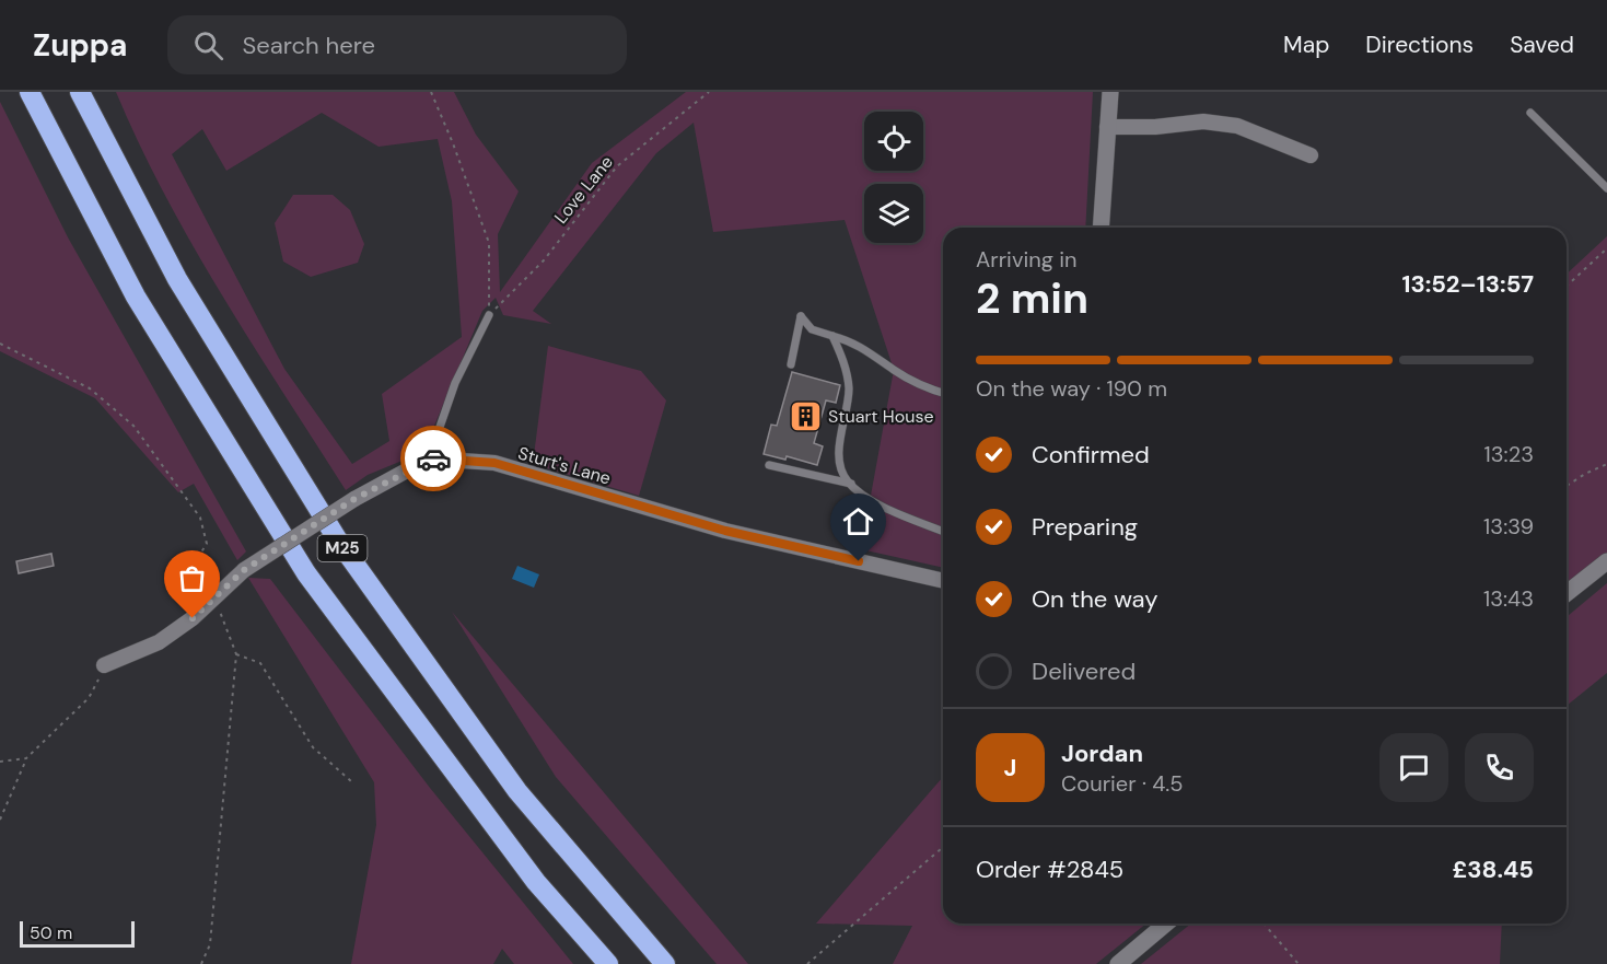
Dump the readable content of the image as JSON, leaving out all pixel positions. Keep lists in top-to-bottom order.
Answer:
{
  "streets": {
    "highway": ["M25"],
    "street": ["Sturt's Lane"],
    "path": ["Love Lane"]
  },
  "places": {
    "building": ["Stuart House"]
  },
  "scale_bar": "50 m",
  "page": {
    "header": "Zuppa",
    "search": "Search here",
    "nav": ["Map", "Directions", "Saved"],
    "heading": ["2 min", "Arriving in", "13:52–13:57"],
    "panel": [
      "Jordan",
      "Courier · 4.5",
      "Order #2845",
      "£38.45"
    ],
    "bar": "On the way · 190 m",
    "list": [
      ["Confirmed", "13:23"],
      ["Preparing", "13:39"],
      ["On the way", "13:43"],
      "Delivered"
    ],
    "round": "J",
    "scale": "50 m"
  }
}
